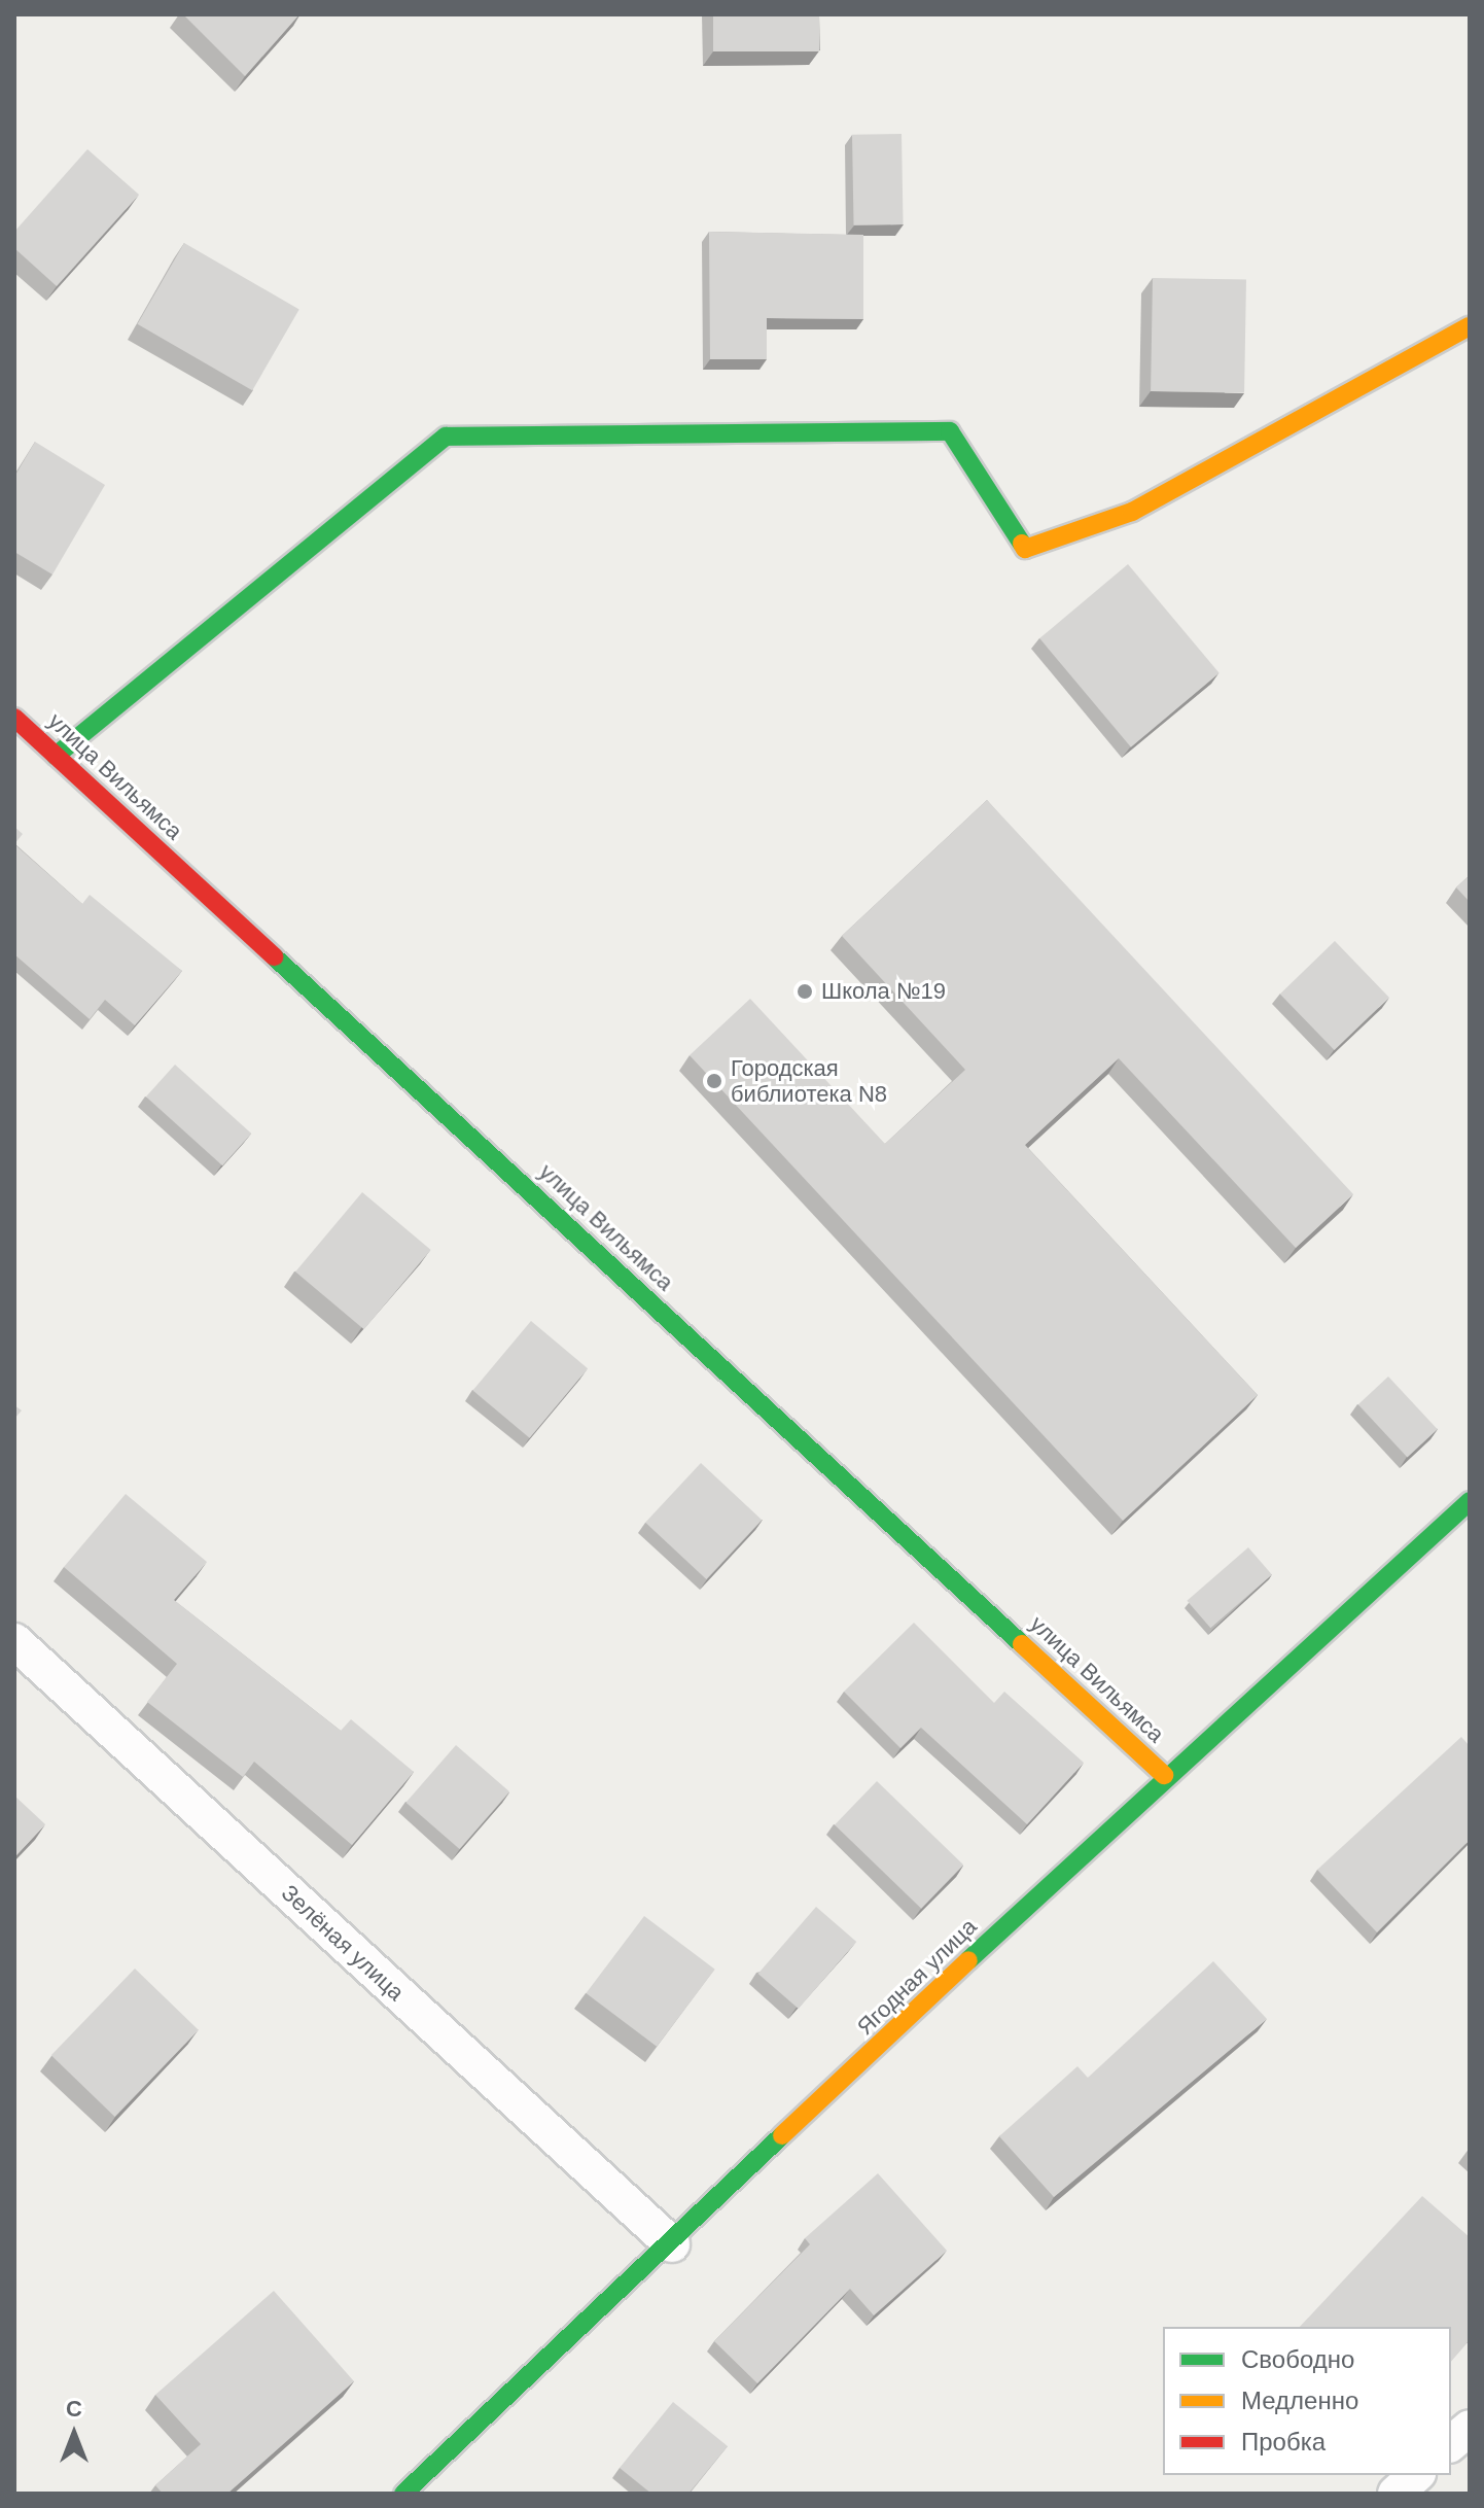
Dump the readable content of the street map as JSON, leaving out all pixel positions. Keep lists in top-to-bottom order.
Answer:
{
  "streets": {
    "street": ["улица Вильямса", "Зелёная улица", "Ягодная улица"]
  },
  "crossings": [
    ["улица Вильямса", "Ягодная улица"],
    ["Зелёная улица", "Ягодная улица"]
  ],
  "places": ["Школа №19", "Городская библиотека N8"],
  "legend": ["Свободно", "Медленно", "Пробка"],
  "north": "top"
}
